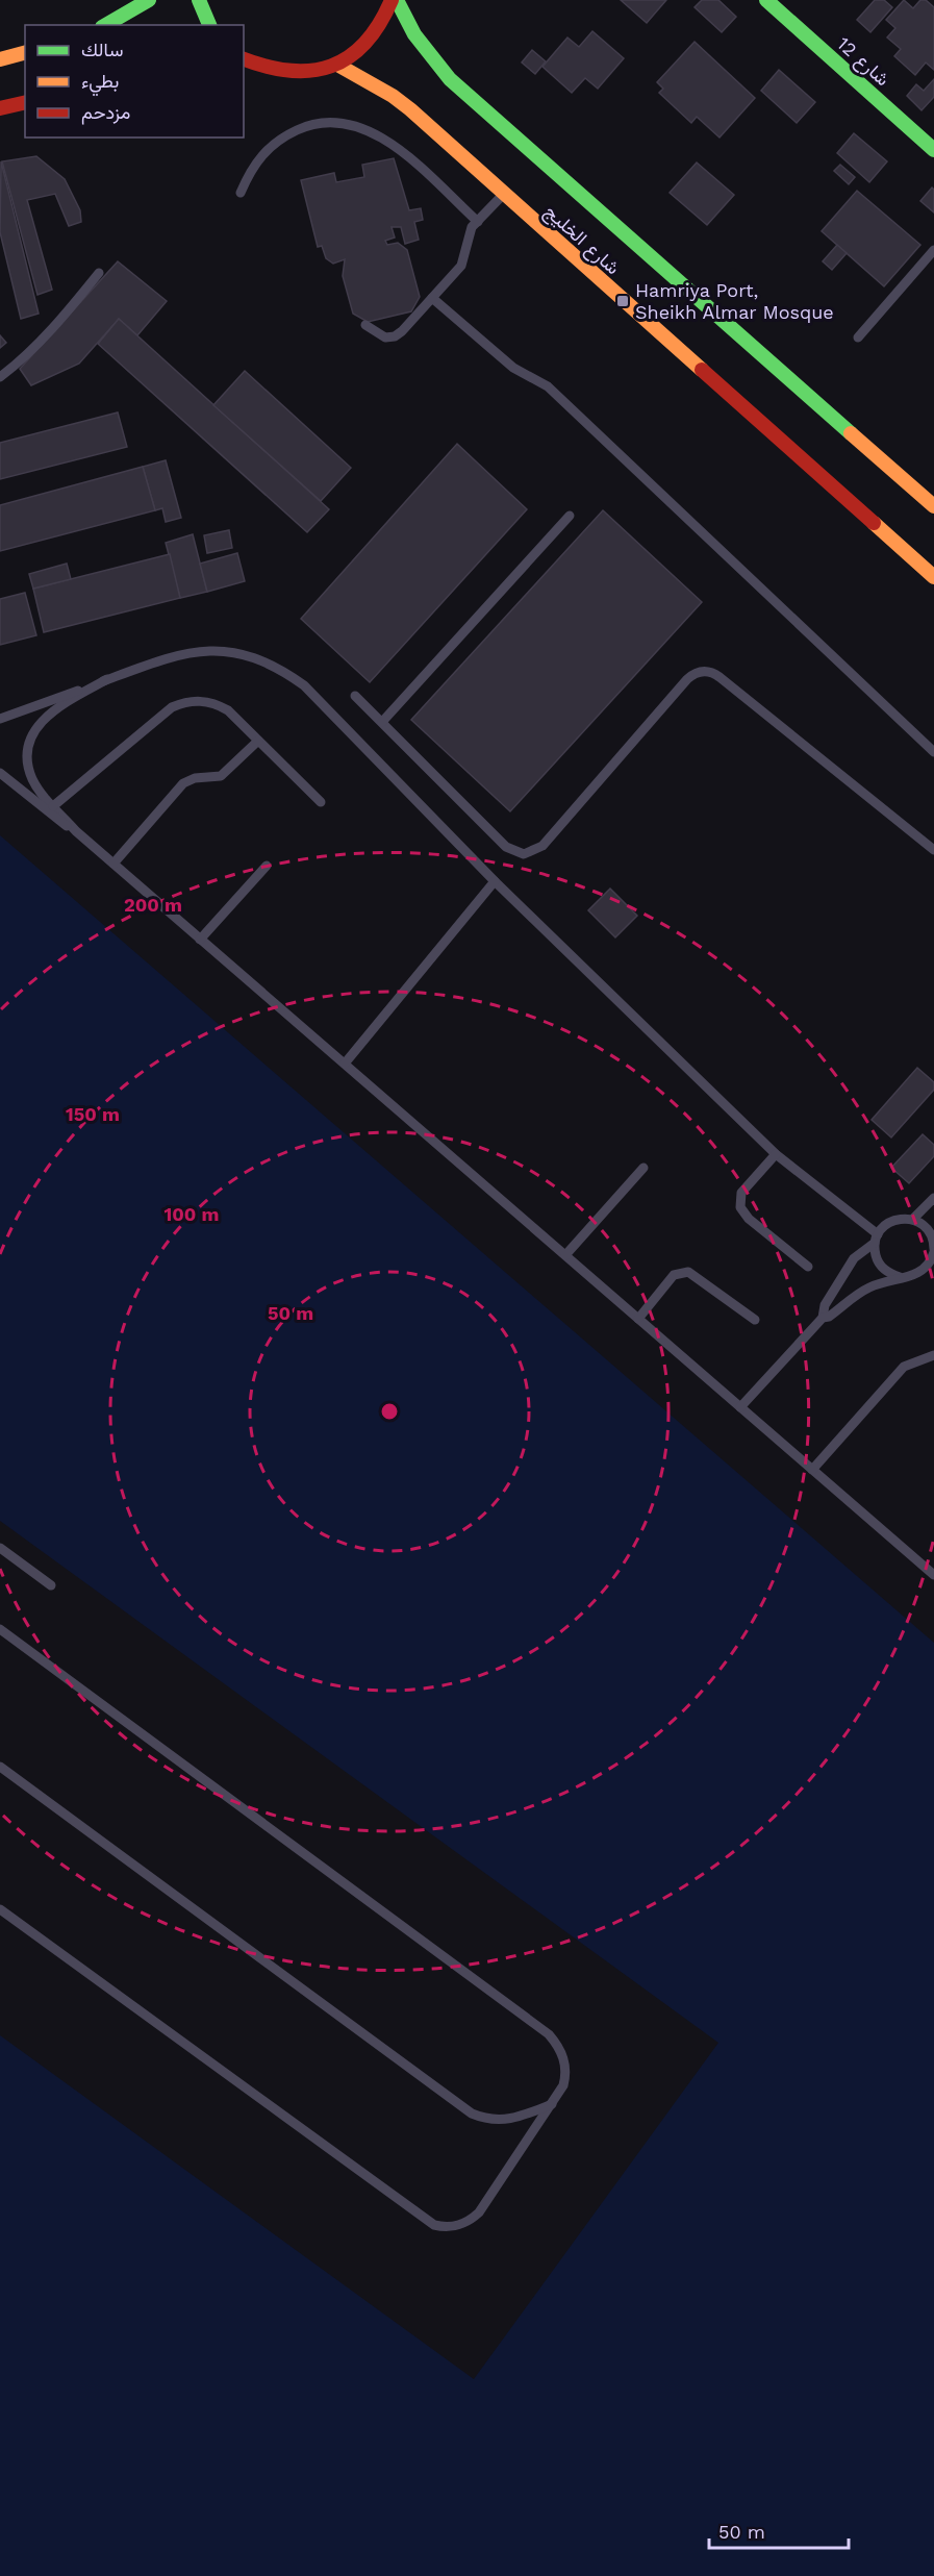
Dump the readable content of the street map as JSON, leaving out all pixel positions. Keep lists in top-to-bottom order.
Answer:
{
  "streets": {
    "main road": ["شارع 12", "شارع الخليج"]
  },
  "places": {
    "transit": ["Hamriya Port, Sheikh Almar Mosque"]
  },
  "legend": ["سالك", "بطيء", "مزدحم"],
  "scale_bar": "50 m",
  "rings": [
    "200 m",
    "150 m",
    "100 m",
    "50 m"
  ]
}
